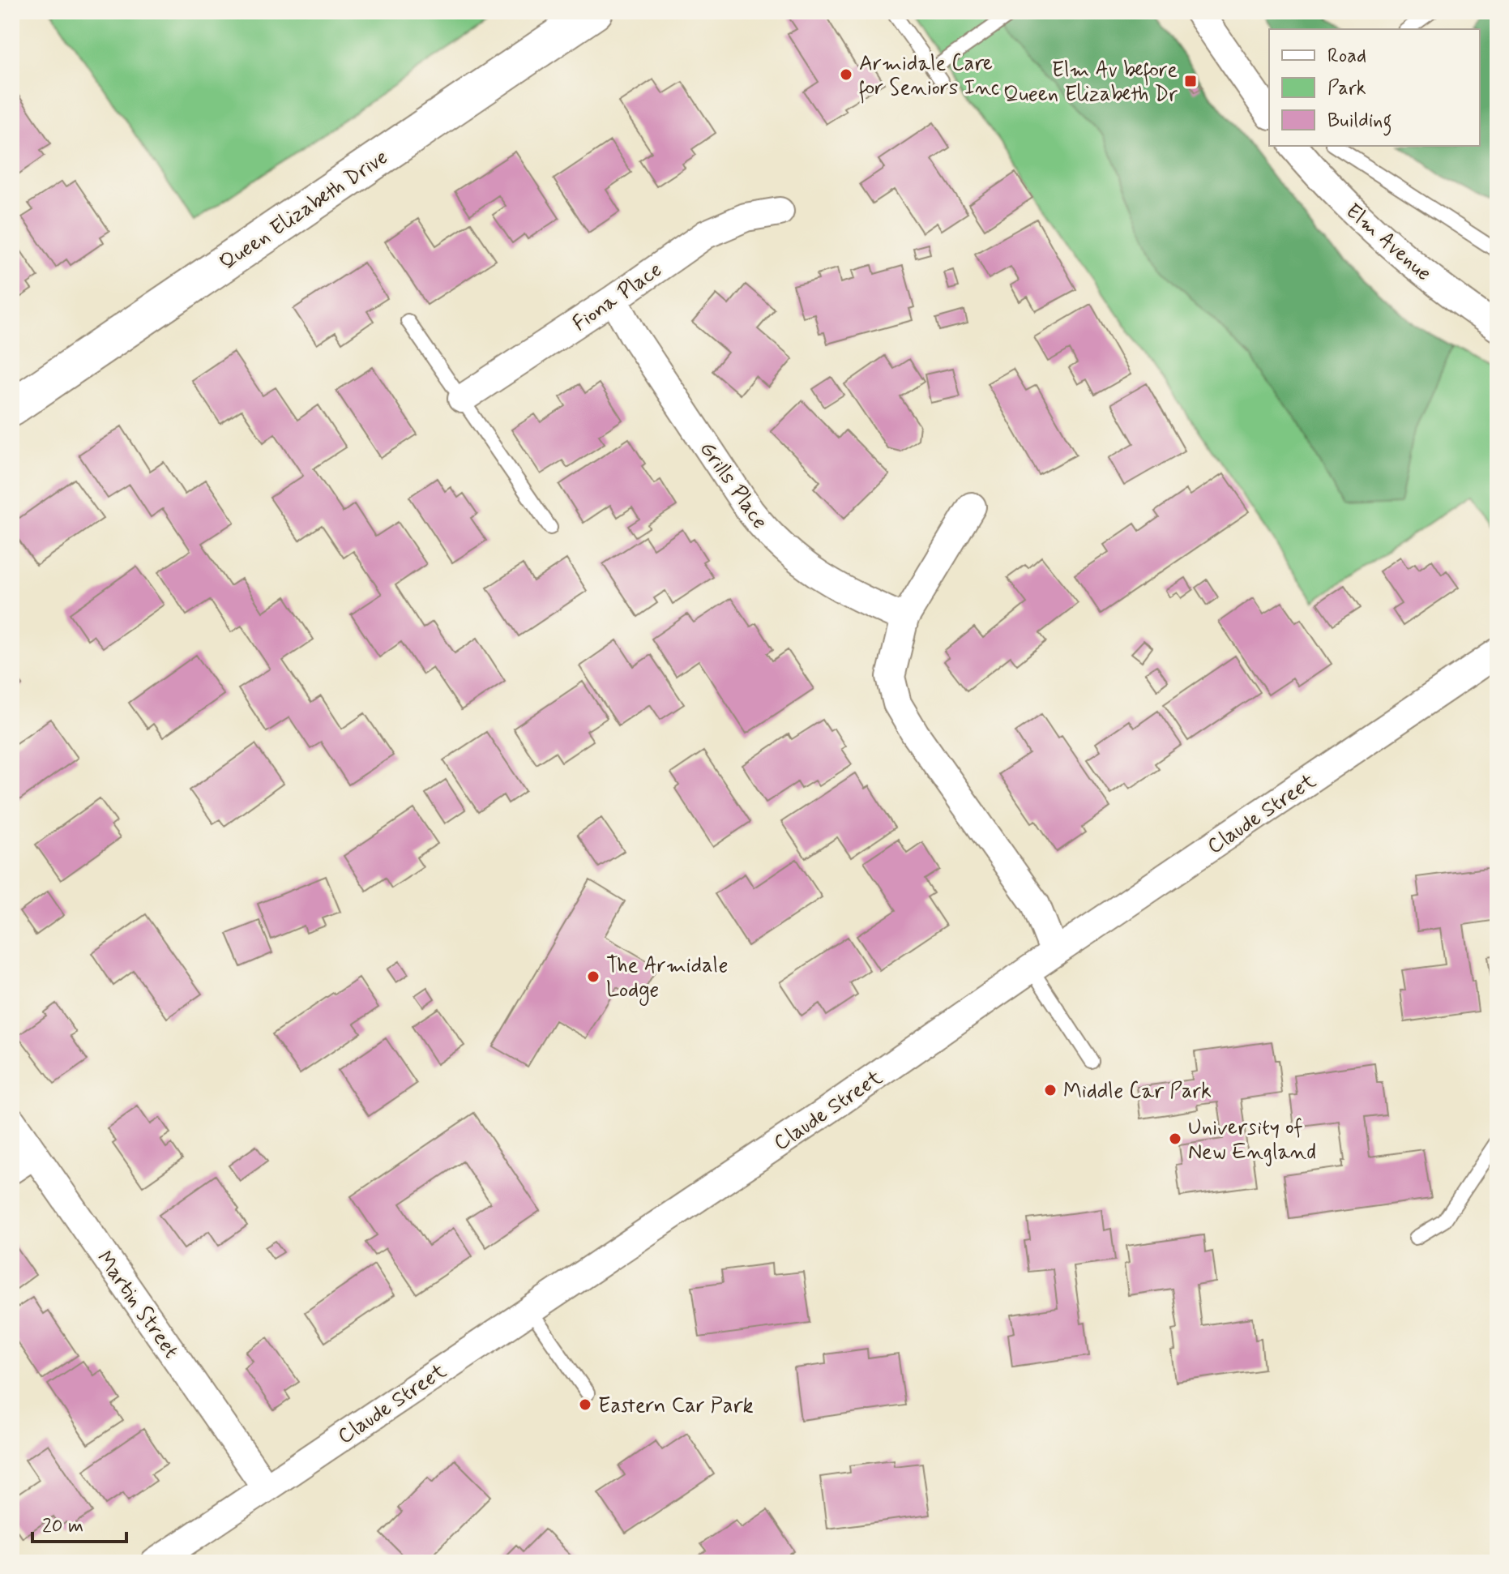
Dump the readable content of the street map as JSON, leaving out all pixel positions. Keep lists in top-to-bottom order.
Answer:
{
  "streets": {
    "main road": ["Queen Elizabeth Drive"],
    "street": [
      "Elm Avenue",
      "Fiona Place",
      "Grills Place",
      "Claude Street",
      "Martin Street"
    ]
  },
  "crossings": [
    ["Fiona Place", "Grills Place"],
    ["Claude Street", "Martin Street"]
  ],
  "places": {
    "other": [
      "Armidale Care for Seniors Inc",
      "The Armidale Lodge",
      "Middle Car Park",
      "University of New England",
      "Eastern Car Park"
    ],
    "transit": ["Elm Av before Queen Elizabeth Dr"]
  },
  "legend": ["Road", "Park", "Building"],
  "scale_bar": "20 m"
}
